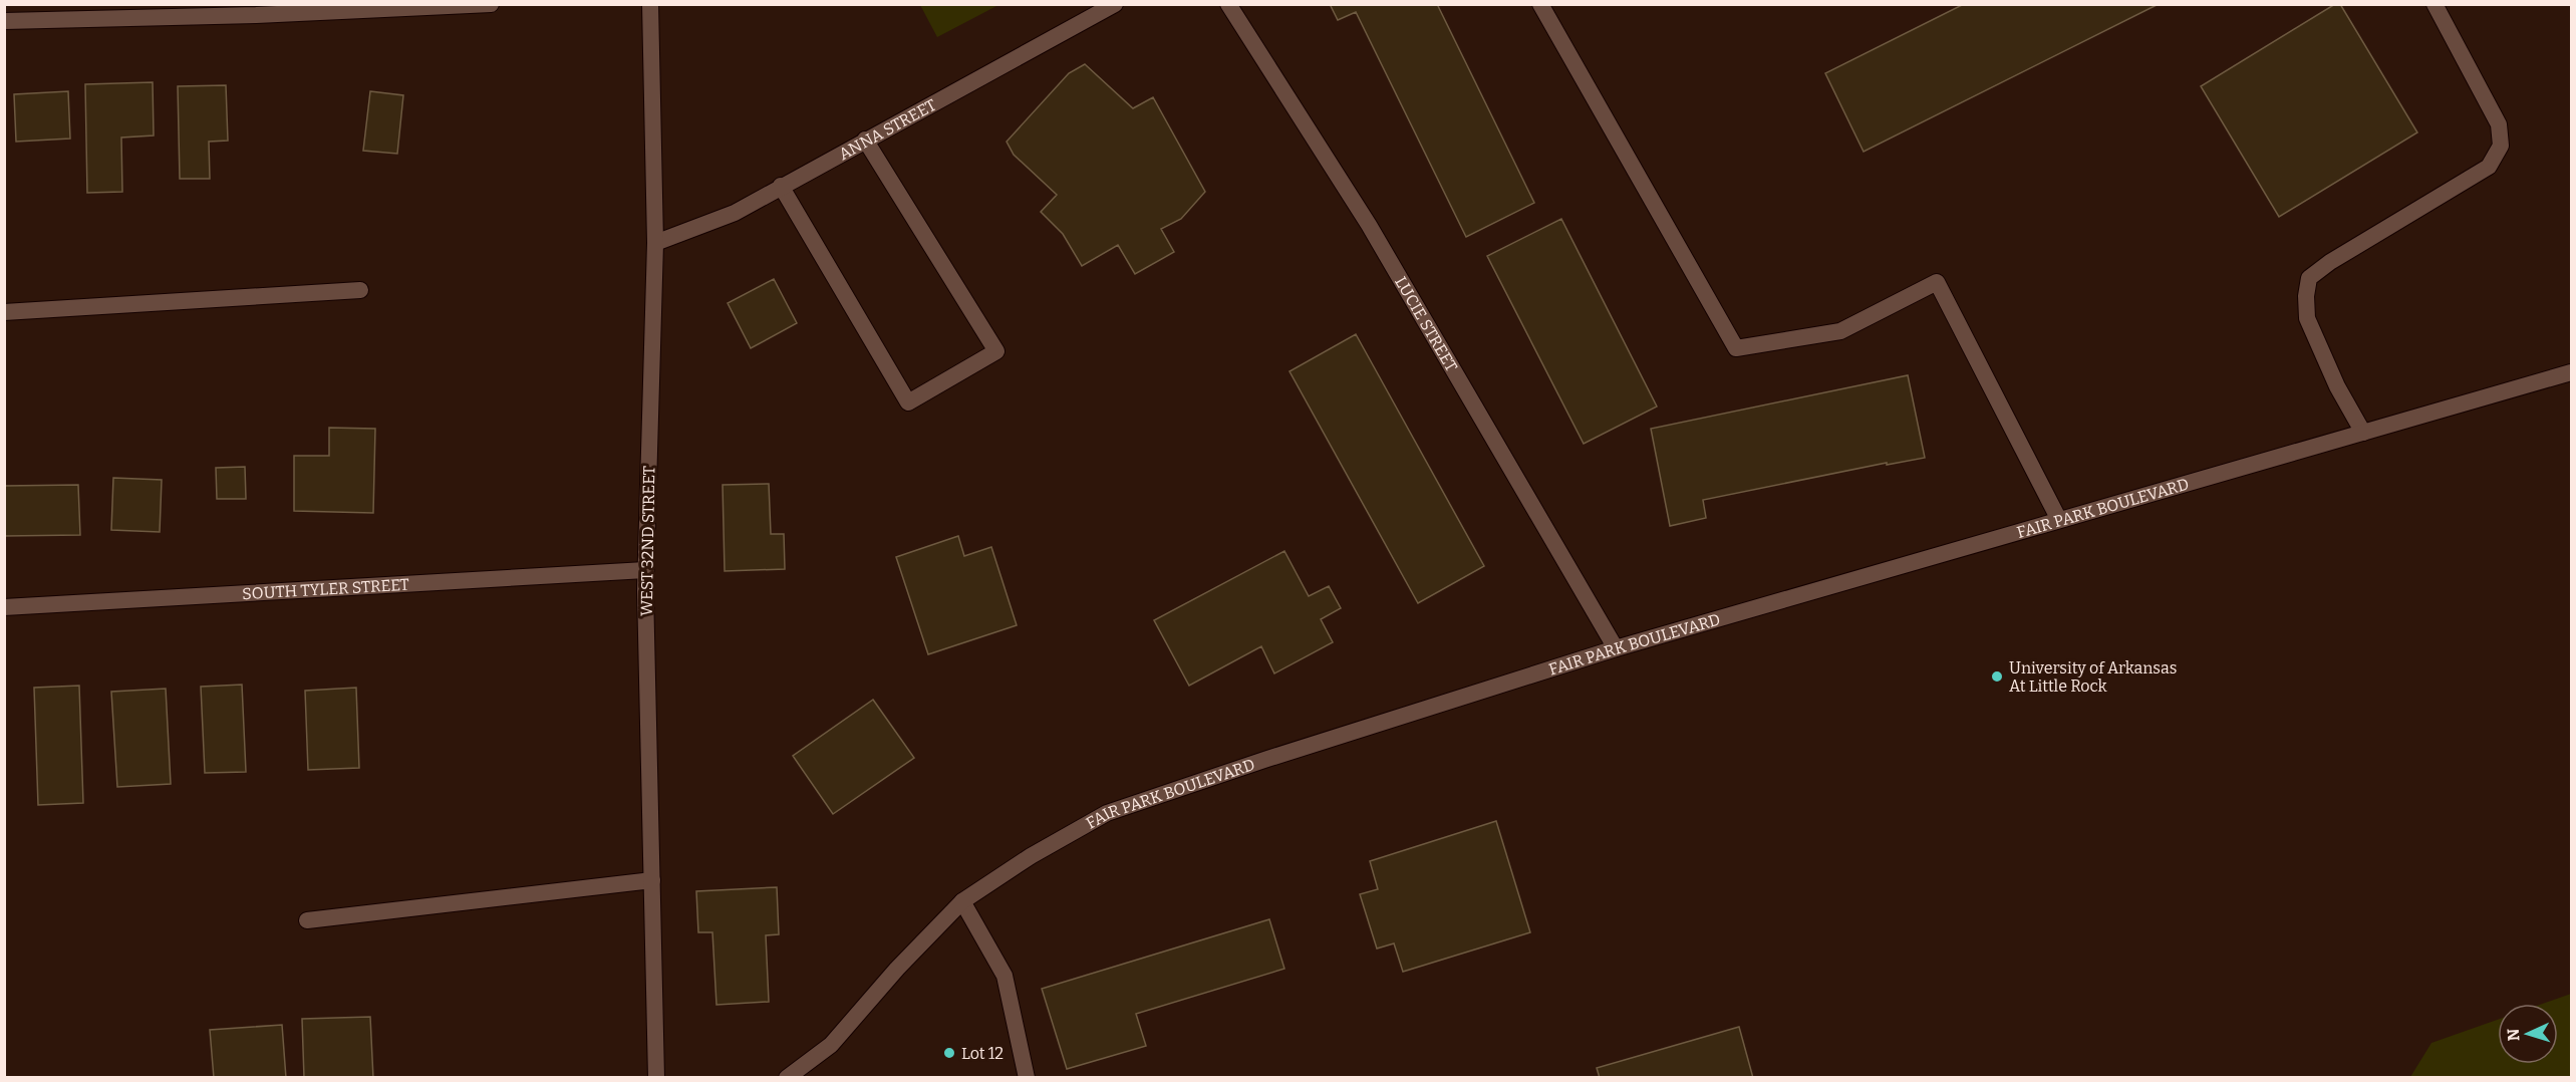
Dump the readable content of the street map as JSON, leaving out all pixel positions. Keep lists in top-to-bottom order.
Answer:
{
  "streets": {
    "street": [
      "ANNA STREET",
      "LUCIE STREET",
      "FAIR PARK BOULEVARD",
      "WEST 32ND STREET",
      "SOUTH TYLER STREET"
    ]
  },
  "crossings": [
    ["ANNA STREET", "WEST 32ND STREET"],
    ["LUCIE STREET", "FAIR PARK BOULEVARD"],
    ["WEST 32ND STREET", "SOUTH TYLER STREET"]
  ],
  "places": ["University of Arkansas At Little Rock", "Lot 12"],
  "north": "left"
}
